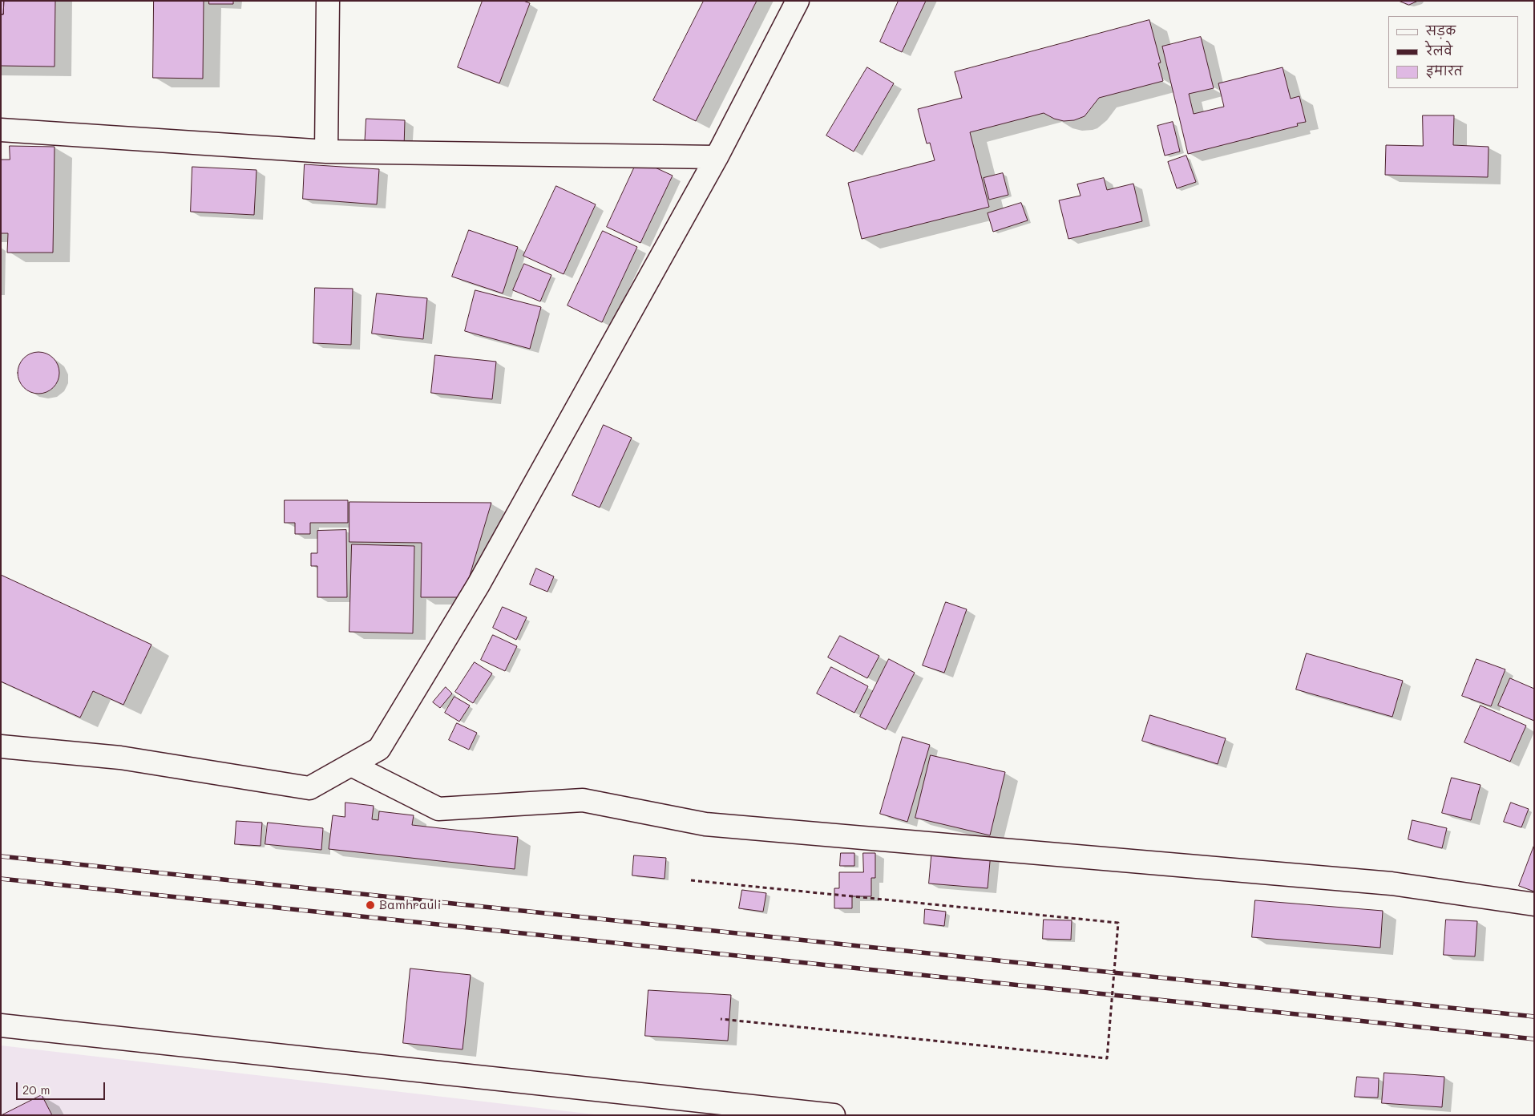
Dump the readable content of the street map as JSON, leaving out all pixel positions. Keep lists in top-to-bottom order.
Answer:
{
  "places": ["Bamhrauli"],
  "legend": ["सड़क", "रेलवे", "इमारत"],
  "scale_bar": "20 m"
}
